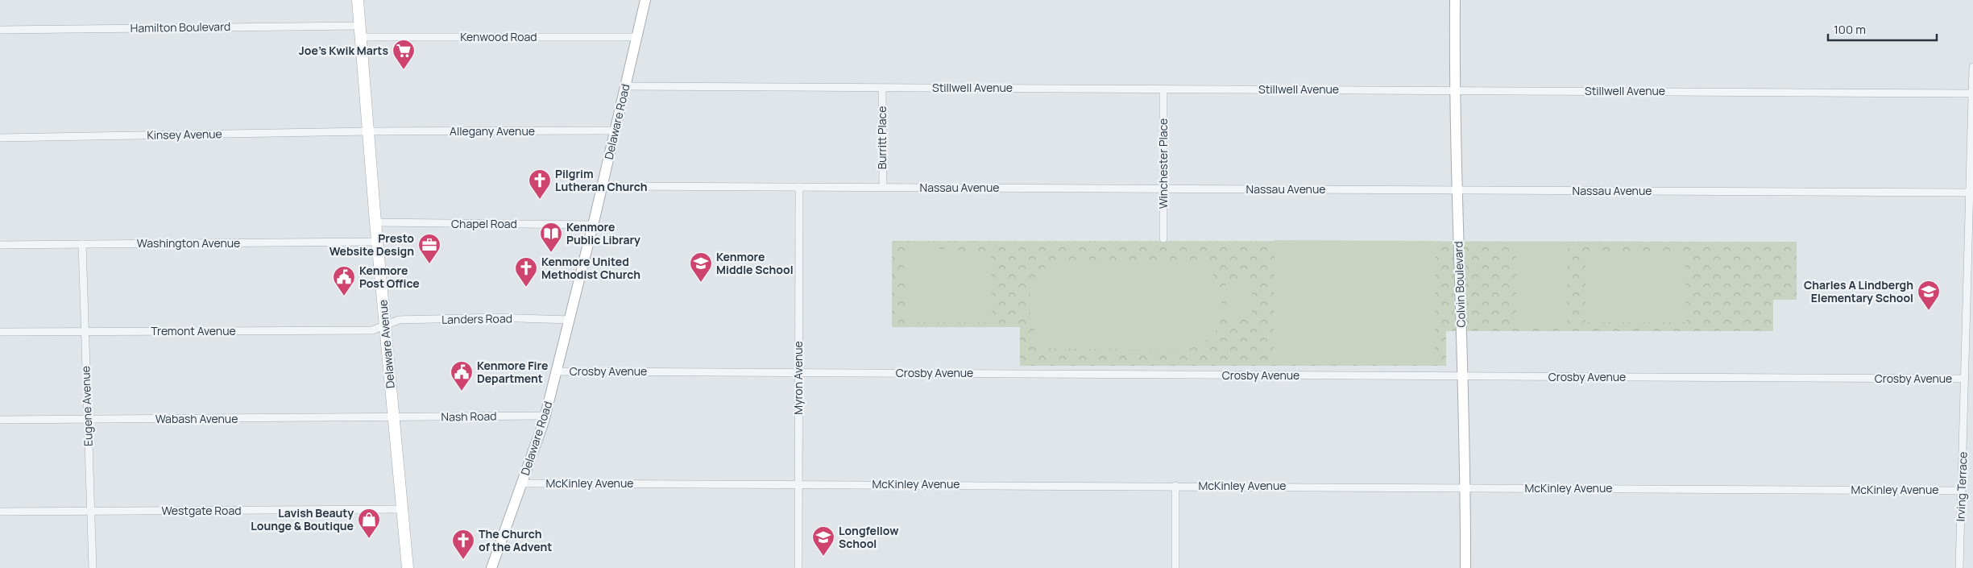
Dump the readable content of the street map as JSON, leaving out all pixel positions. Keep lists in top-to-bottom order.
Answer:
{
  "streets": {
    "main road": ["Delaware Avenue"],
    "street": [
      "Hamilton Boulevard",
      "Kenwood Road",
      "Stillwell Avenue",
      "Delaware Road",
      "Allegany Avenue",
      "Kinsey Avenue",
      "Burritt Place",
      "Winchester Place",
      "Nassau Avenue",
      "Chapel Road",
      "Washington Avenue",
      "Colvin Boulevard",
      "Landers Road",
      "Tremont Avenue",
      "Crosby Avenue",
      "Myron Avenue",
      "Eugene Avenue",
      "Nash Road",
      "Wabash Avenue",
      "McKinley Avenue",
      "Irving Terrace",
      "Westgate Road"
    ]
  },
  "crossings": [
    ["Hamilton Boulevard", "Kenwood Road"],
    ["Hamilton Boulevard", "Delaware Avenue"],
    ["Kenwood Road", "Delaware Road"],
    ["Kenwood Road", "Delaware Avenue"],
    ["Stillwell Avenue", "Delaware Road"],
    ["Stillwell Avenue", "Burritt Place"],
    ["Stillwell Avenue", "Winchester Place"],
    ["Stillwell Avenue", "Colvin Boulevard"],
    ["Stillwell Avenue", "Irving Terrace"],
    ["Delaware Road", "Allegany Avenue"],
    ["Delaware Road", "Nassau Avenue"],
    ["Delaware Road", "Chapel Road"],
    ["Delaware Road", "Landers Road"],
    ["Delaware Road", "Crosby Avenue"],
    ["Delaware Road", "Nash Road"],
    ["Delaware Road", "McKinley Avenue"],
    ["Allegany Avenue", "Kinsey Avenue"],
    ["Allegany Avenue", "Delaware Avenue"],
    ["Kinsey Avenue", "Delaware Avenue"],
    ["Burritt Place", "Nassau Avenue"],
    ["Winchester Place", "Nassau Avenue"],
    ["Nassau Avenue", "Colvin Boulevard"],
    ["Nassau Avenue", "Myron Avenue"],
    ["Nassau Avenue", "Irving Terrace"],
    ["Chapel Road", "Delaware Avenue"],
    ["Washington Avenue", "Delaware Avenue"],
    ["Washington Avenue", "Eugene Avenue"],
    ["Colvin Boulevard", "Crosby Avenue"],
    ["Colvin Boulevard", "McKinley Avenue"],
    ["Landers Road", "Tremont Avenue"],
    ["Landers Road", "Delaware Avenue"],
    ["Tremont Avenue", "Delaware Avenue"],
    ["Tremont Avenue", "Eugene Avenue"],
    ["Delaware Avenue", "Nash Road"],
    ["Delaware Avenue", "Wabash Avenue"],
    ["Delaware Avenue", "Westgate Road"],
    ["Crosby Avenue", "Myron Avenue"],
    ["Crosby Avenue", "Irving Terrace"],
    ["Myron Avenue", "McKinley Avenue"],
    ["Eugene Avenue", "Wabash Avenue"],
    ["Eugene Avenue", "Westgate Road"],
    ["Nash Road", "Wabash Avenue"],
    ["McKinley Avenue", "Irving Terrace"]
  ],
  "places": {
    "supermarket": ["Joe's Kwik Marts"],
    "church": ["Pilgrim Lutheran Church", "Kenmore United Methodist Church", "The Church of the Advent"],
    "library": ["Kenmore Public Library"],
    "office": ["Presto Website Design"],
    "school or university": ["Kenmore Middle School", "Charles A Lindbergh Elementary School", "Longfellow School"],
    "public building": ["Kenmore Post Office", "Kenmore Fire Department"],
    "shop": ["Lavish Beauty Lounge & Boutique"]
  },
  "scale_bar": "100 m"
}
